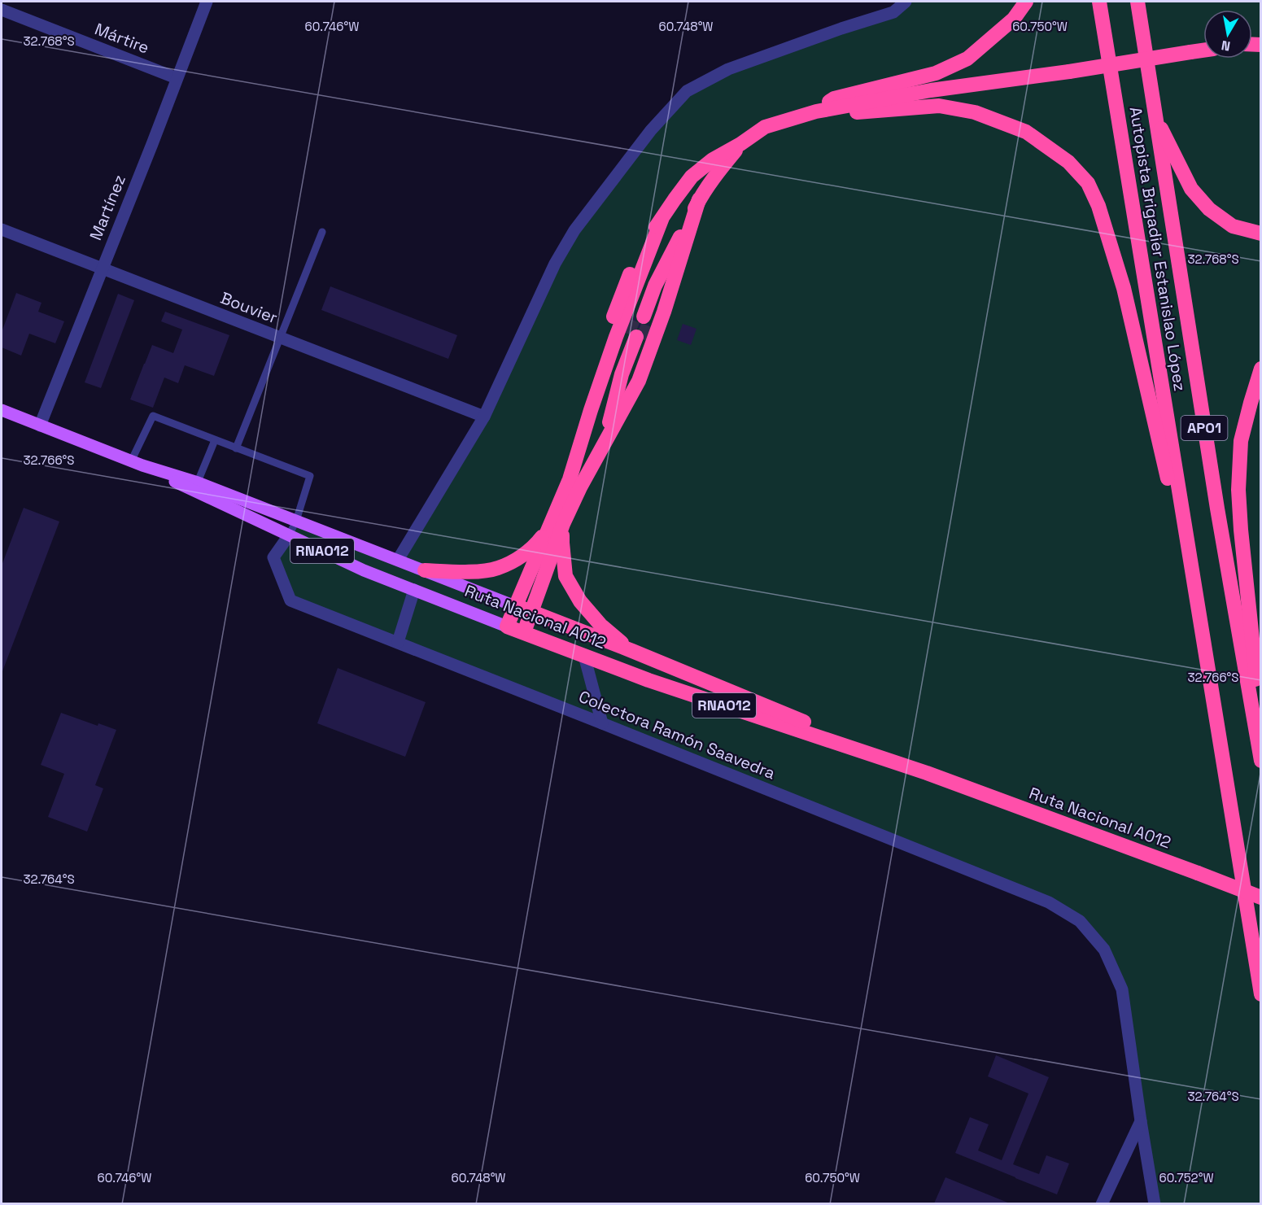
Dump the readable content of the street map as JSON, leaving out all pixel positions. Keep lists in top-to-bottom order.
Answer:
{
  "streets": {
    "highway": [
      "Autopista Brigadier Estanislao López",
      "AP01",
      "RNA012",
      "Ruta Nacional A012"
    ],
    "street": [
      "Mártire",
      "Martínez",
      "Bouvier",
      "Colectora Ramón Saavedra"
    ]
  },
  "crossings": [
    ["Mártire", "Martínez"],
    ["Martínez", "Bouvier"],
    ["Martínez", "Ruta Nacional A012"],
    ["RNA012", "Ruta Nacional A012"],
    ["Ruta Nacional A012", "Colectora Ramón Saavedra"]
  ],
  "north": "bottom",
  "coordinates": [
    "60.746°W",
    "60.748°W",
    "60.750°W",
    "32.768°S",
    "32.766°S",
    "32.764°S",
    "60.752°W"
  ]
}
